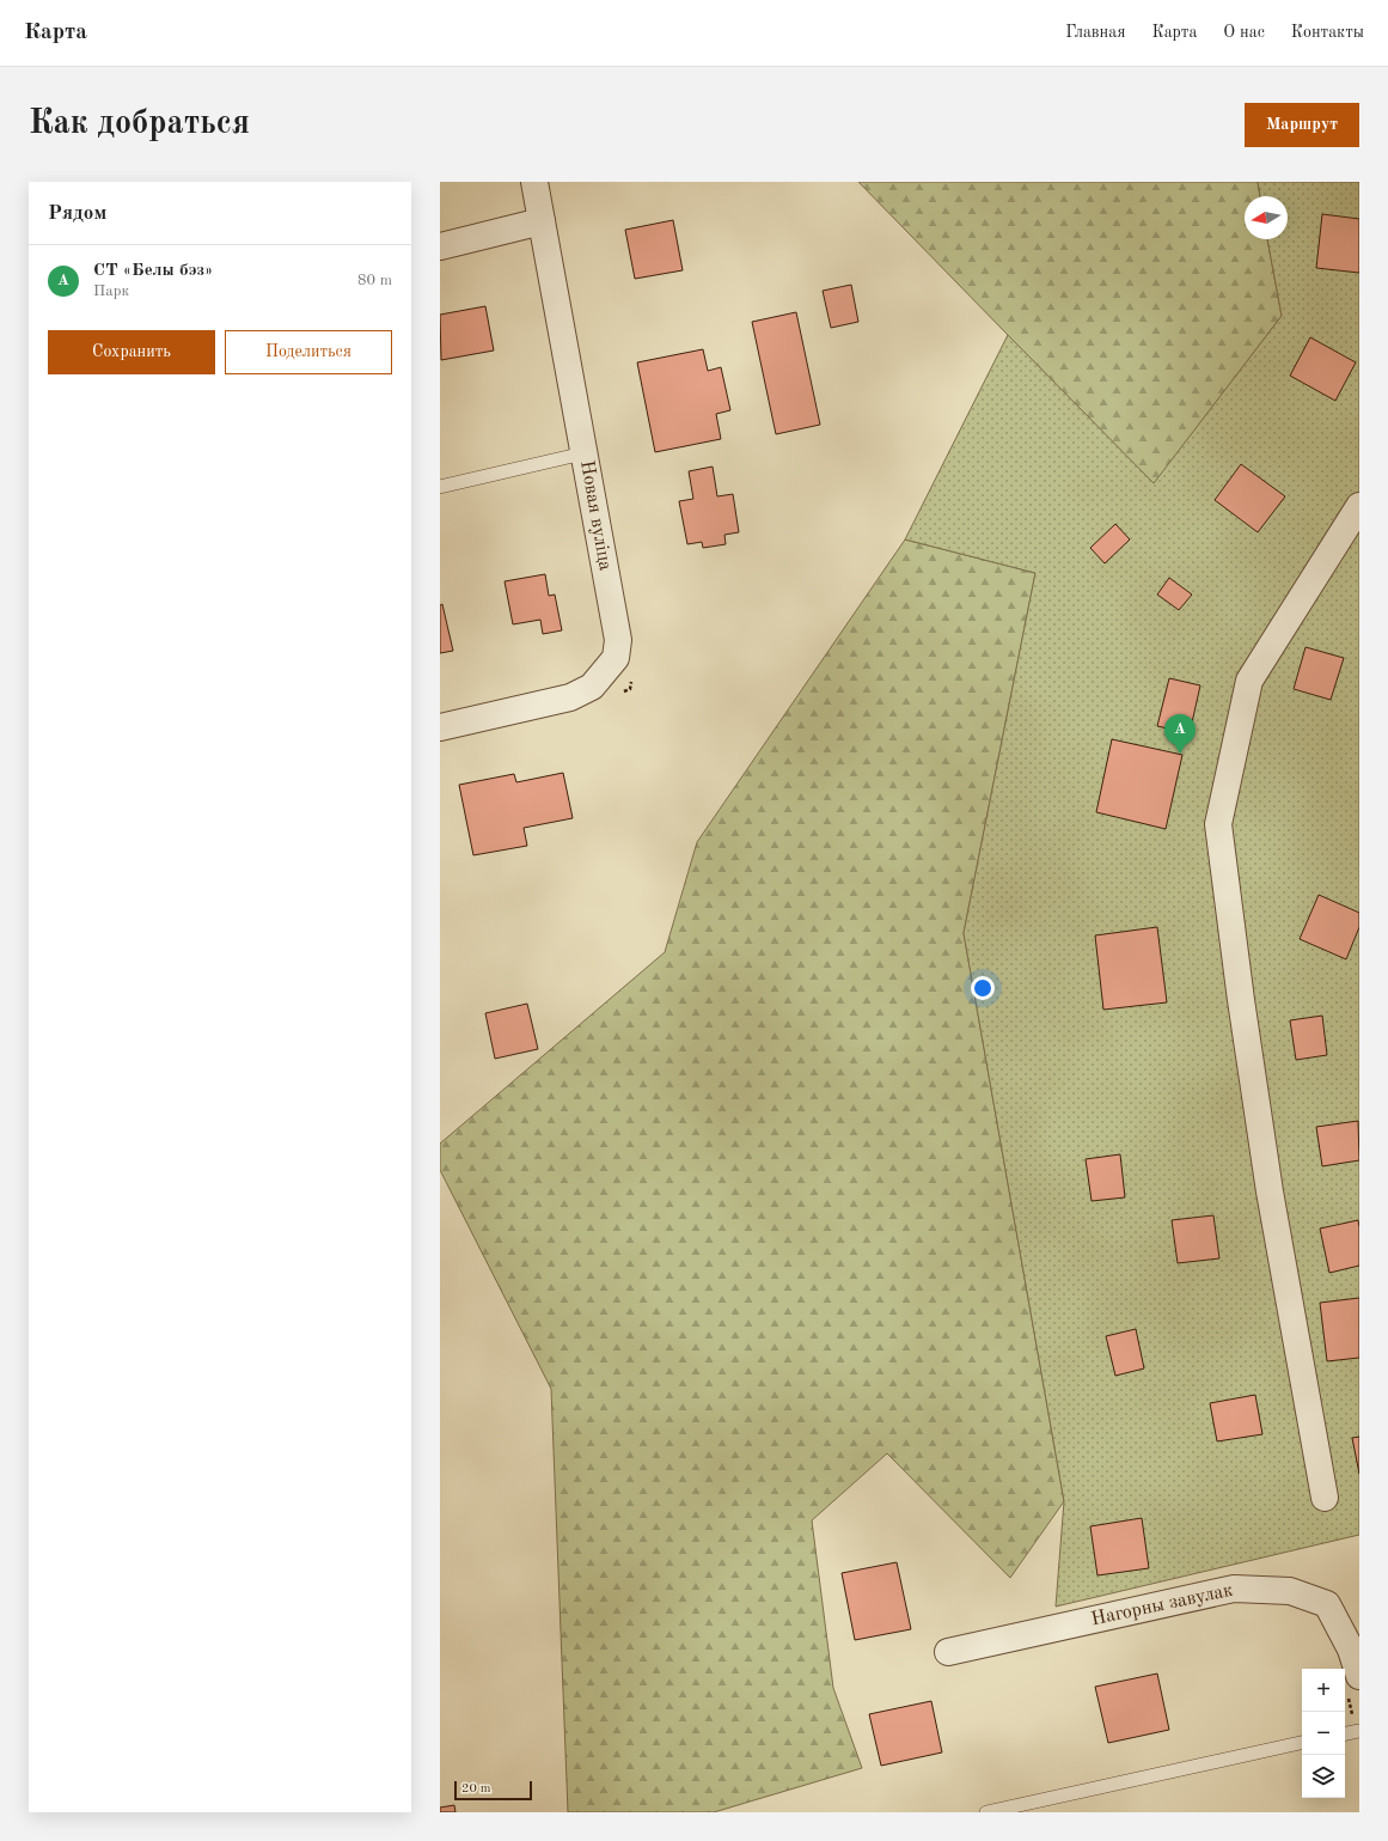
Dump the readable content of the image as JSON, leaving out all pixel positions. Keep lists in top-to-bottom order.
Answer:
{
  "streets": {
    "street": ["Новая вуліца", "Нагорны завулак"]
  },
  "scale_bar": "20 m",
  "north": "left",
  "page": {
    "header": "Карта",
    "nav": [
      "Главная",
      "Карта",
      "О нас",
      "Контакты"
    ],
    "buttons": [
      "Маршрут",
      ["Сохранить", "Поделиться"]
    ],
    "title": "Как добраться",
    "heading": "Рядом",
    "list": [
      {
        "mark": "A",
        "name": "СТ «Белы бэз»",
        "note": "Парк",
        "value": "80 m"
      }
    ],
    "pins": "A",
    "map_buttons": ["+", "−"],
    "scale": "20 m"
  }
}
